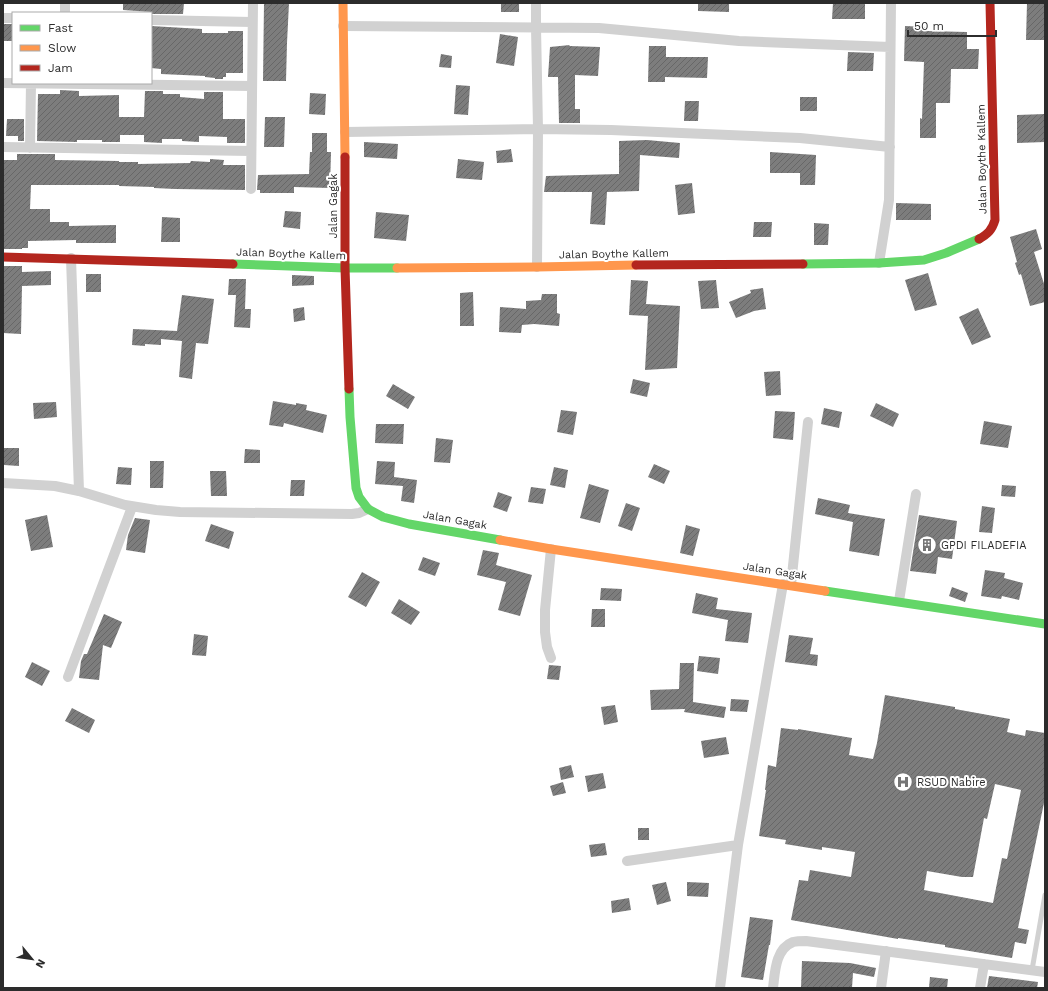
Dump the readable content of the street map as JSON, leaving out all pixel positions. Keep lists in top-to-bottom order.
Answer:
{
  "streets": {
    "street": ["Jalan Boythe Kallem", "Jalan Gagak"]
  },
  "crossings": [
    ["Jalan Boythe Kallem", "Jalan Gagak"]
  ],
  "places": {
    "building": ["GPDI FILADEFIA"],
    "hospital": ["RSUD Nabire"]
  },
  "legend": ["Fast", "Slow", "Jam"],
  "scale_bar": "50 m",
  "north": "bottom right"
}
